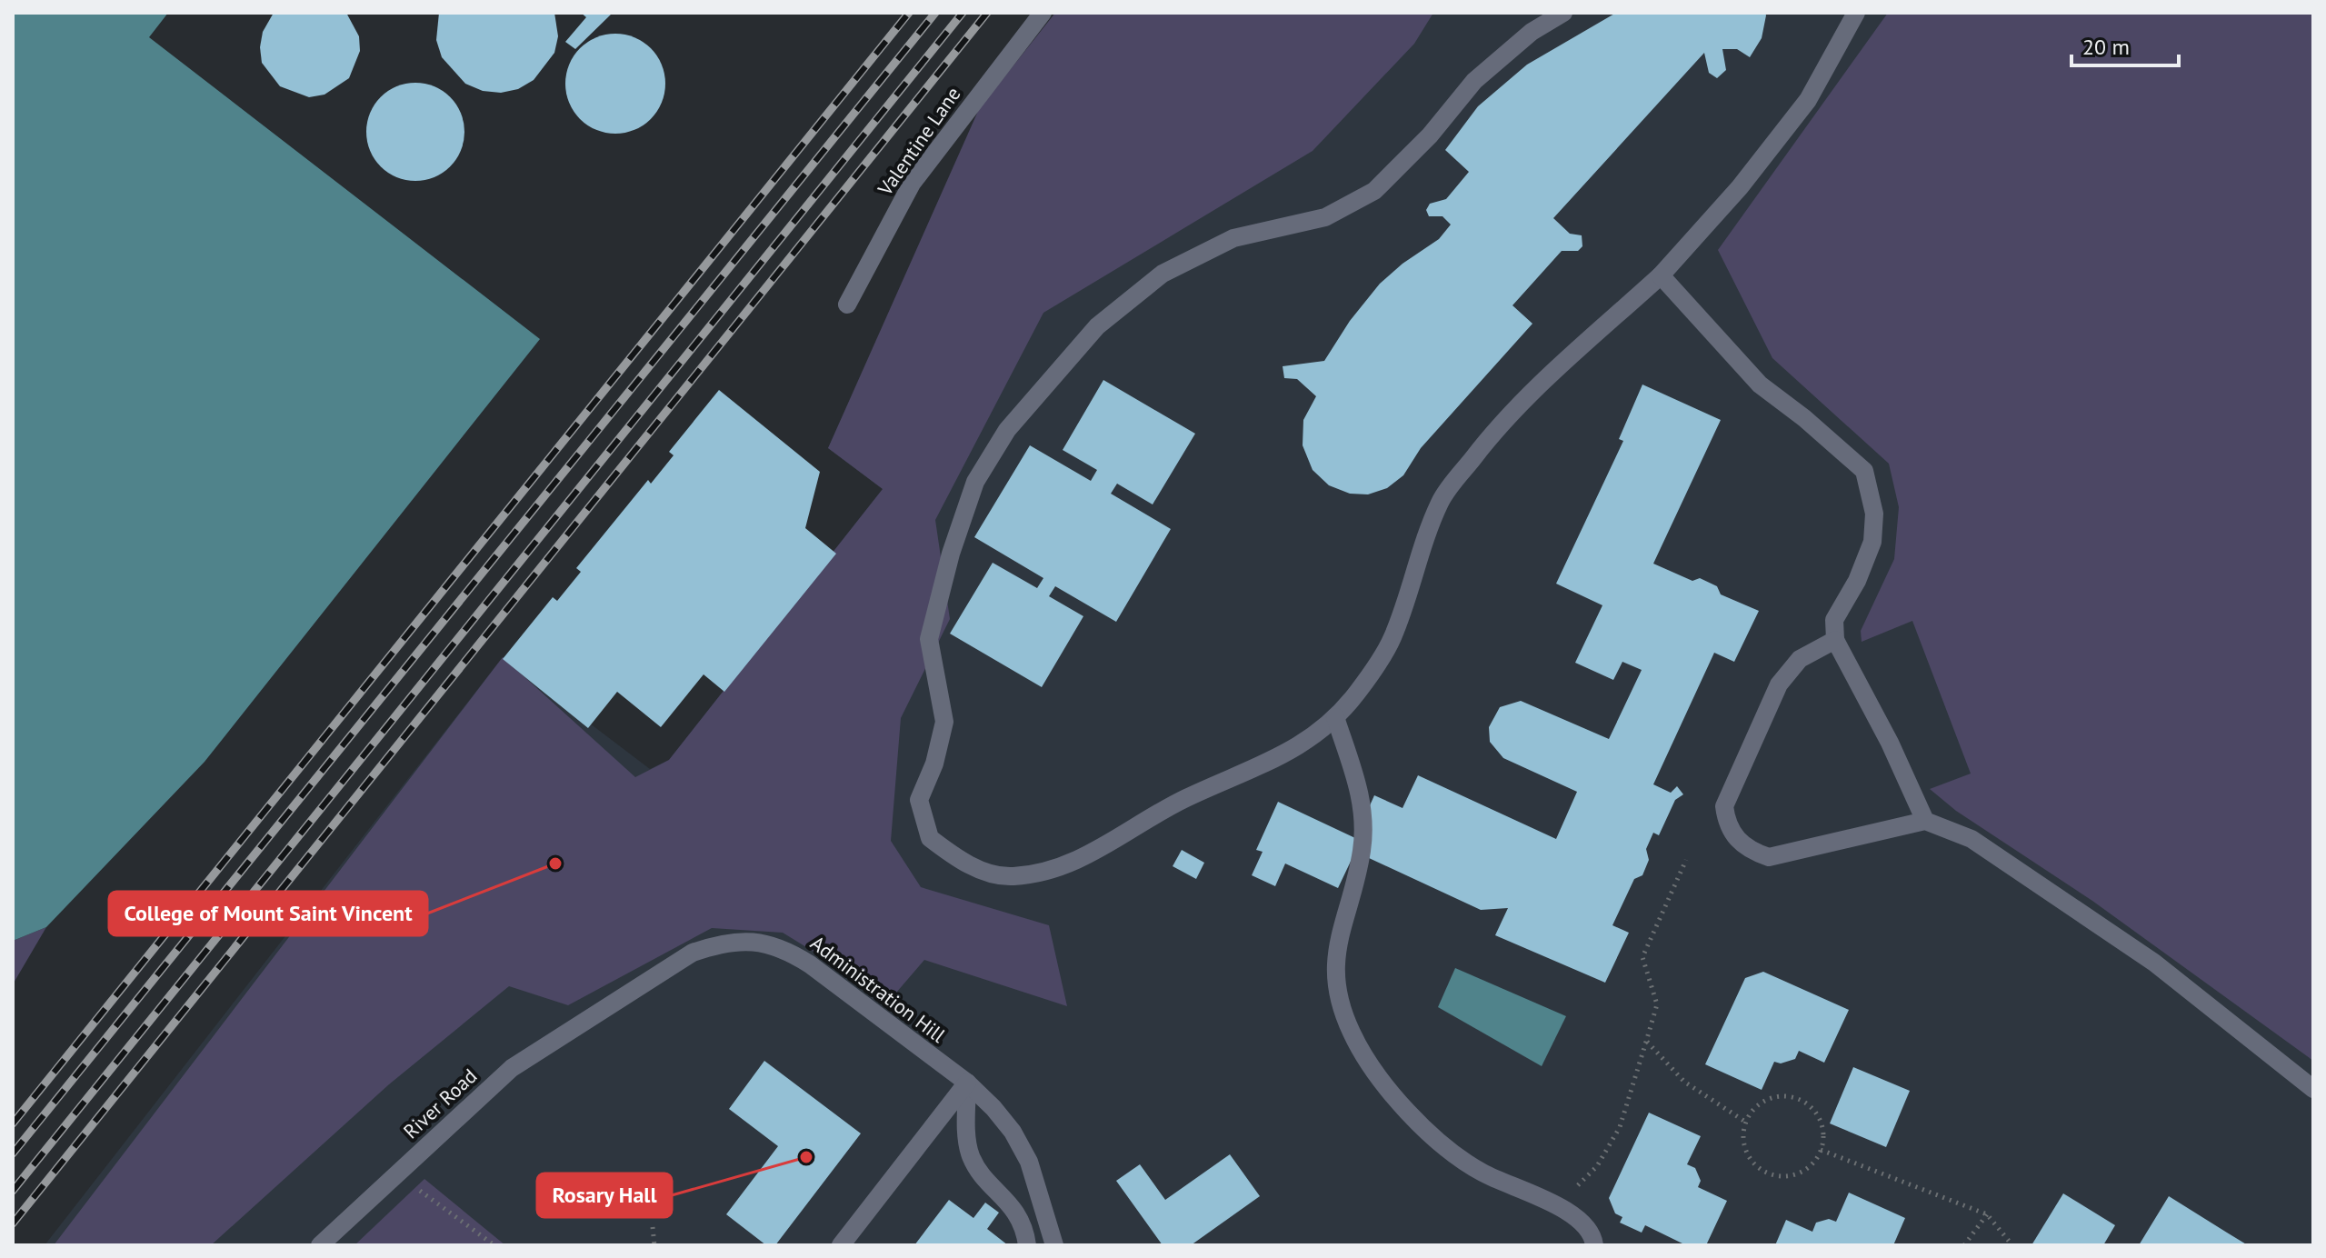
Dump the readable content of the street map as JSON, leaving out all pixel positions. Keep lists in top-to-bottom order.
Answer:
{
  "streets": {
    "street": ["Valentine Lane", "Administration Hill", "River Road"]
  },
  "crossings": [
    ["Administration Hill", "River Road"]
  ],
  "places": ["College of Mount Saint Vincent", "Rosary Hall"],
  "scale_bar": "20 m"
}
